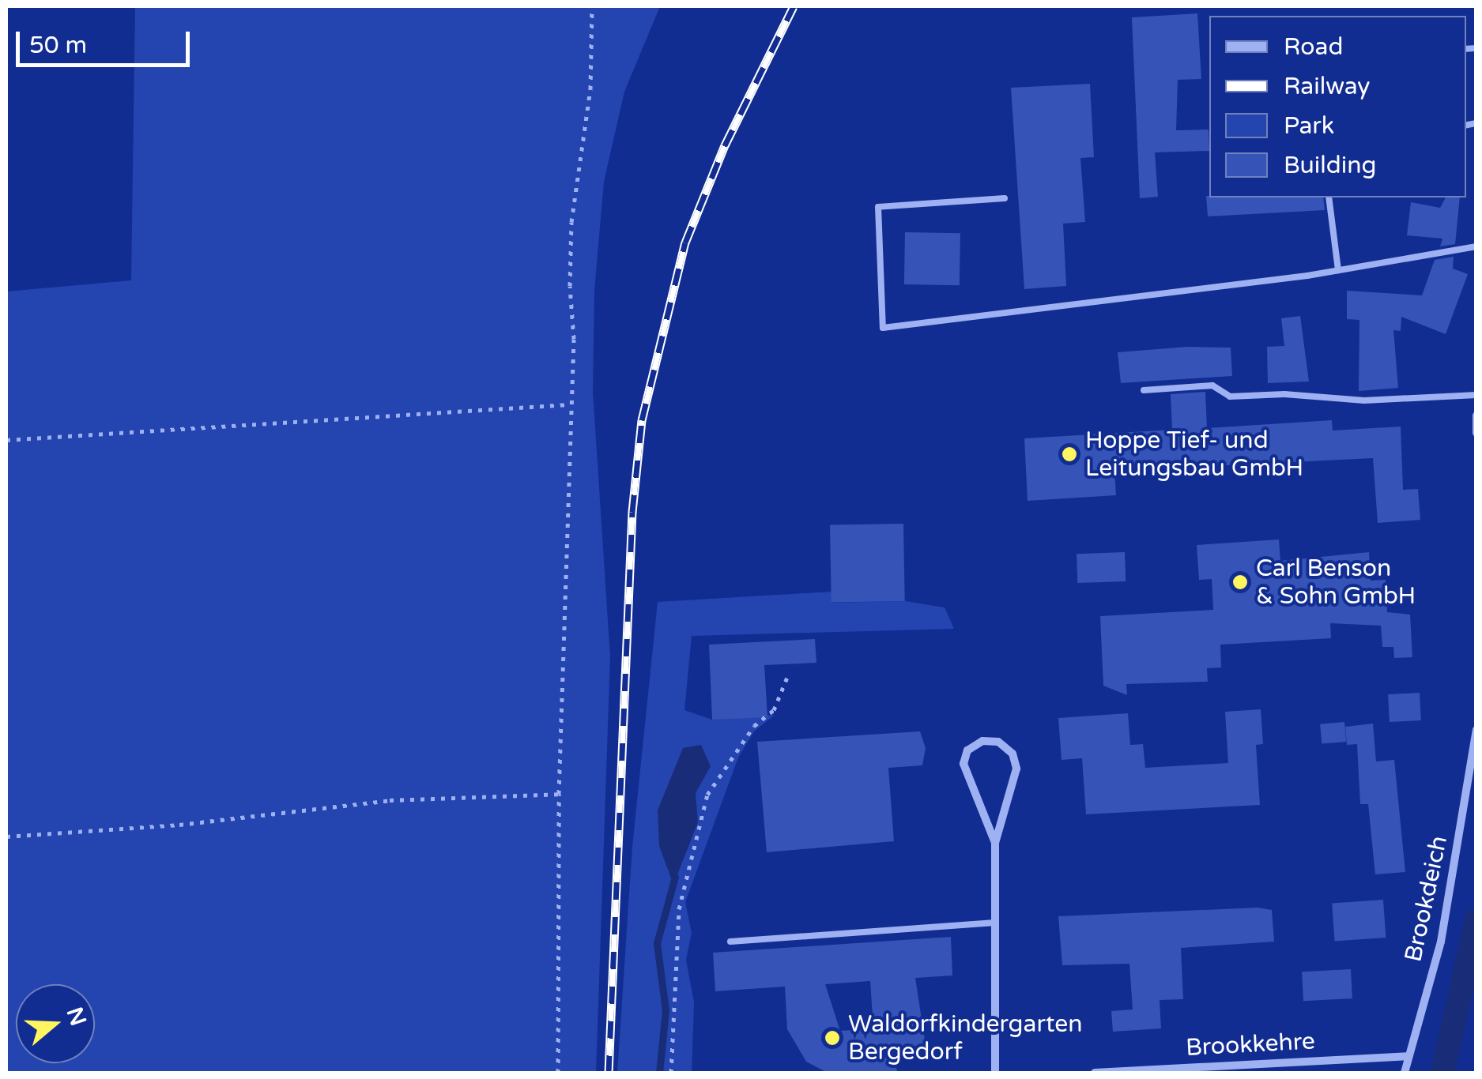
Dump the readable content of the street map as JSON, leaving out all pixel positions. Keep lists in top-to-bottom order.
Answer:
{
  "streets": {
    "street": ["Brookdeich", "Brookkehre"]
  },
  "crossings": [
    ["Brookdeich", "Brookkehre"]
  ],
  "places": ["Hoppe Tief- und Leitungsbau GmbH", "Carl Benson & Sohn GmbH", "Waldorfkindergarten Bergedorf"],
  "legend": [
    "Road",
    "Railway",
    "Park",
    "Building"
  ],
  "scale_bar": "50 m",
  "north": "right"
}
